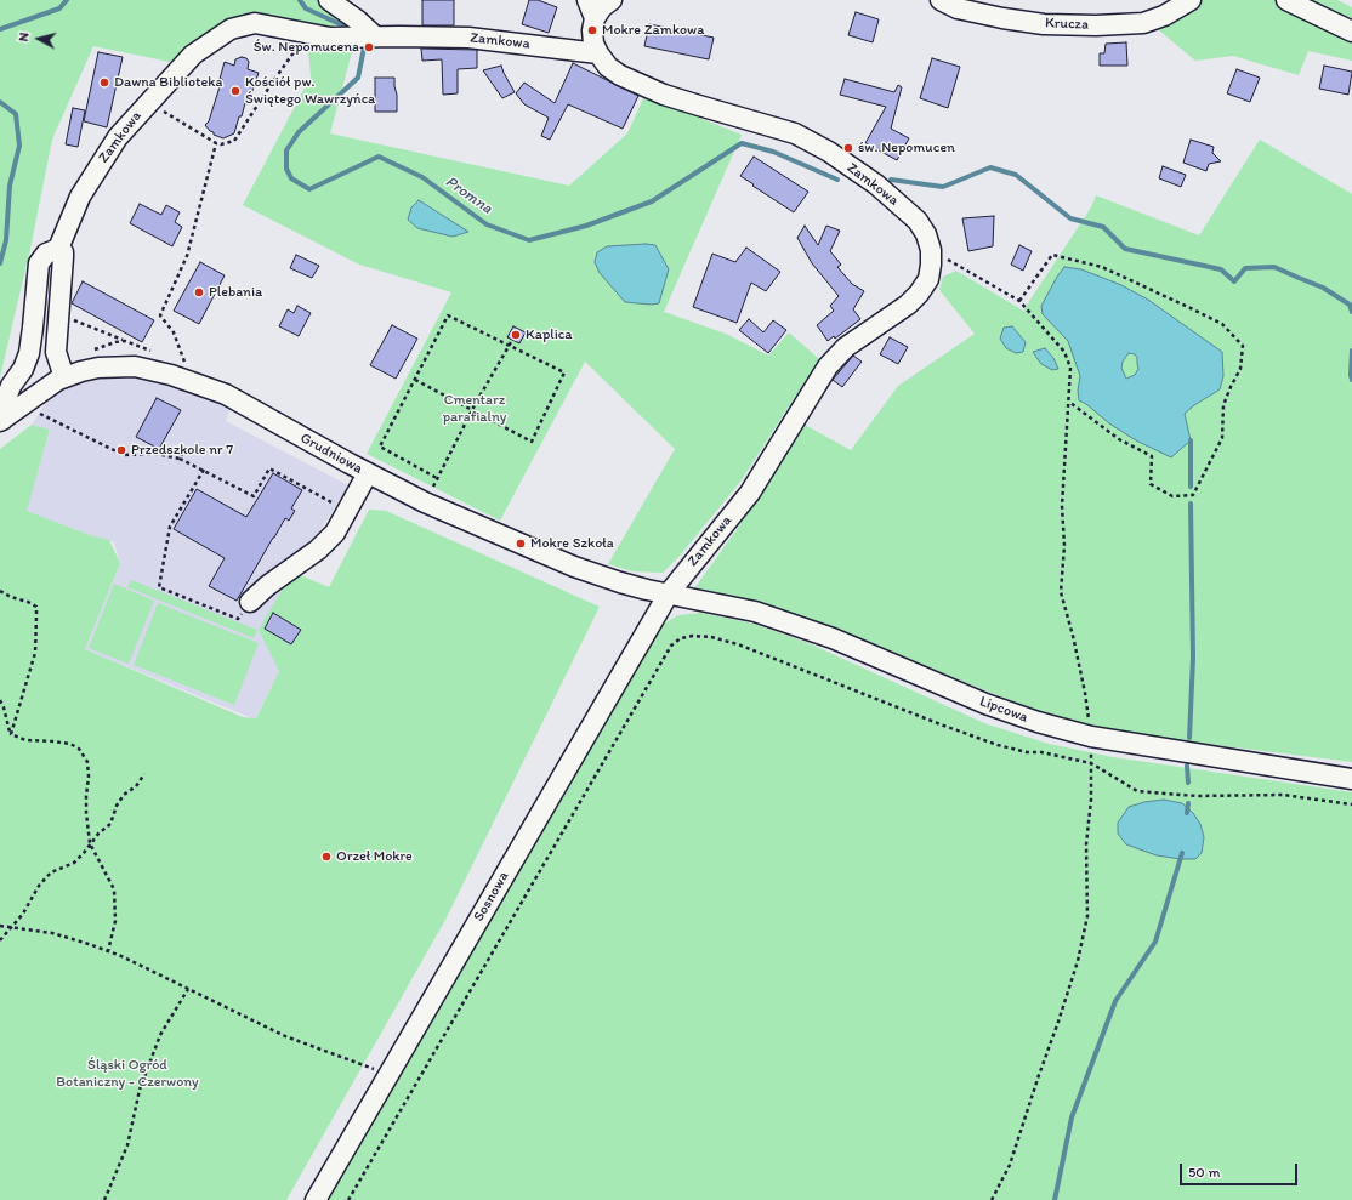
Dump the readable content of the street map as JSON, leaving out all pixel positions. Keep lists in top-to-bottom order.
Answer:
{
  "streets": {
    "street": [
      "Krucza",
      "Zamkowa",
      "Grudniowa",
      "Lipcowa",
      "Sosnowa"
    ]
  },
  "crossings": [
    ["Zamkowa", "Grudniowa"],
    ["Zamkowa", "Lipcowa"],
    ["Zamkowa", "Sosnowa"],
    ["Grudniowa", "Lipcowa"],
    ["Grudniowa", "Sosnowa"],
    ["Lipcowa", "Sosnowa"]
  ],
  "water": ["Promna"],
  "parks": ["Cmentarz parafialny", "Śląski Ogród Botaniczny - Czerwony"],
  "places": [
    "Mokre Zamkowa",
    "Św. Nepomucena",
    "Dawna Biblioteka",
    "Kościół pw. Świętego Wawrzyńca",
    "św. Nepomucen",
    "Plebania",
    "Kaplica",
    "Przedszkole nr 7",
    "Mokre Szkoła",
    "Orzeł Mokre"
  ],
  "scale_bar": "50 m",
  "north": "left"
}
